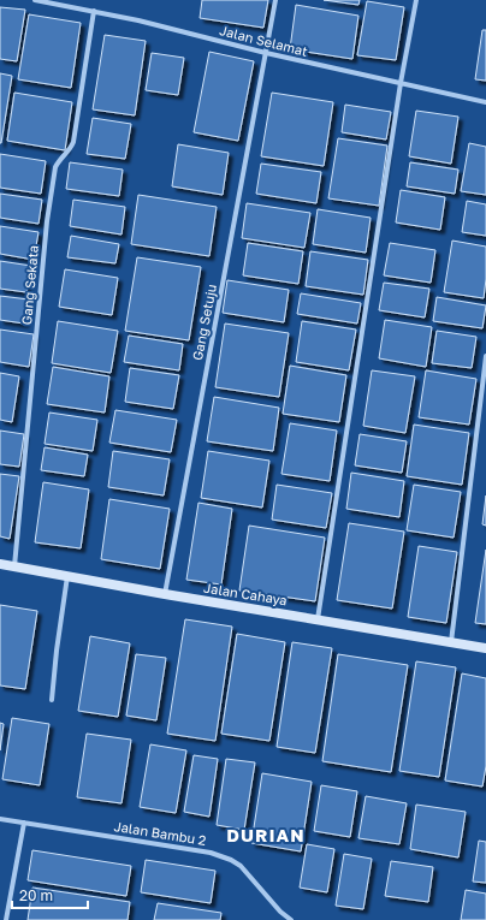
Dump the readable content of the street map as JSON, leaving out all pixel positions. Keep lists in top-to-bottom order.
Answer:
{
  "streets": {
    "street": [
      "Jalan Selamat",
      "Gang Sekata",
      "Gang Setuju",
      "Jalan Cahaya",
      "Jalan Bambu 2"
    ]
  },
  "crossings": [
    ["Jalan Selamat", "Gang Sekata"],
    ["Jalan Selamat", "Gang Setuju"],
    ["Gang Sekata", "Jalan Cahaya"],
    ["Gang Setuju", "Jalan Cahaya"]
  ],
  "districts": ["DURIAN"],
  "scale_bar": "20 m"
}
